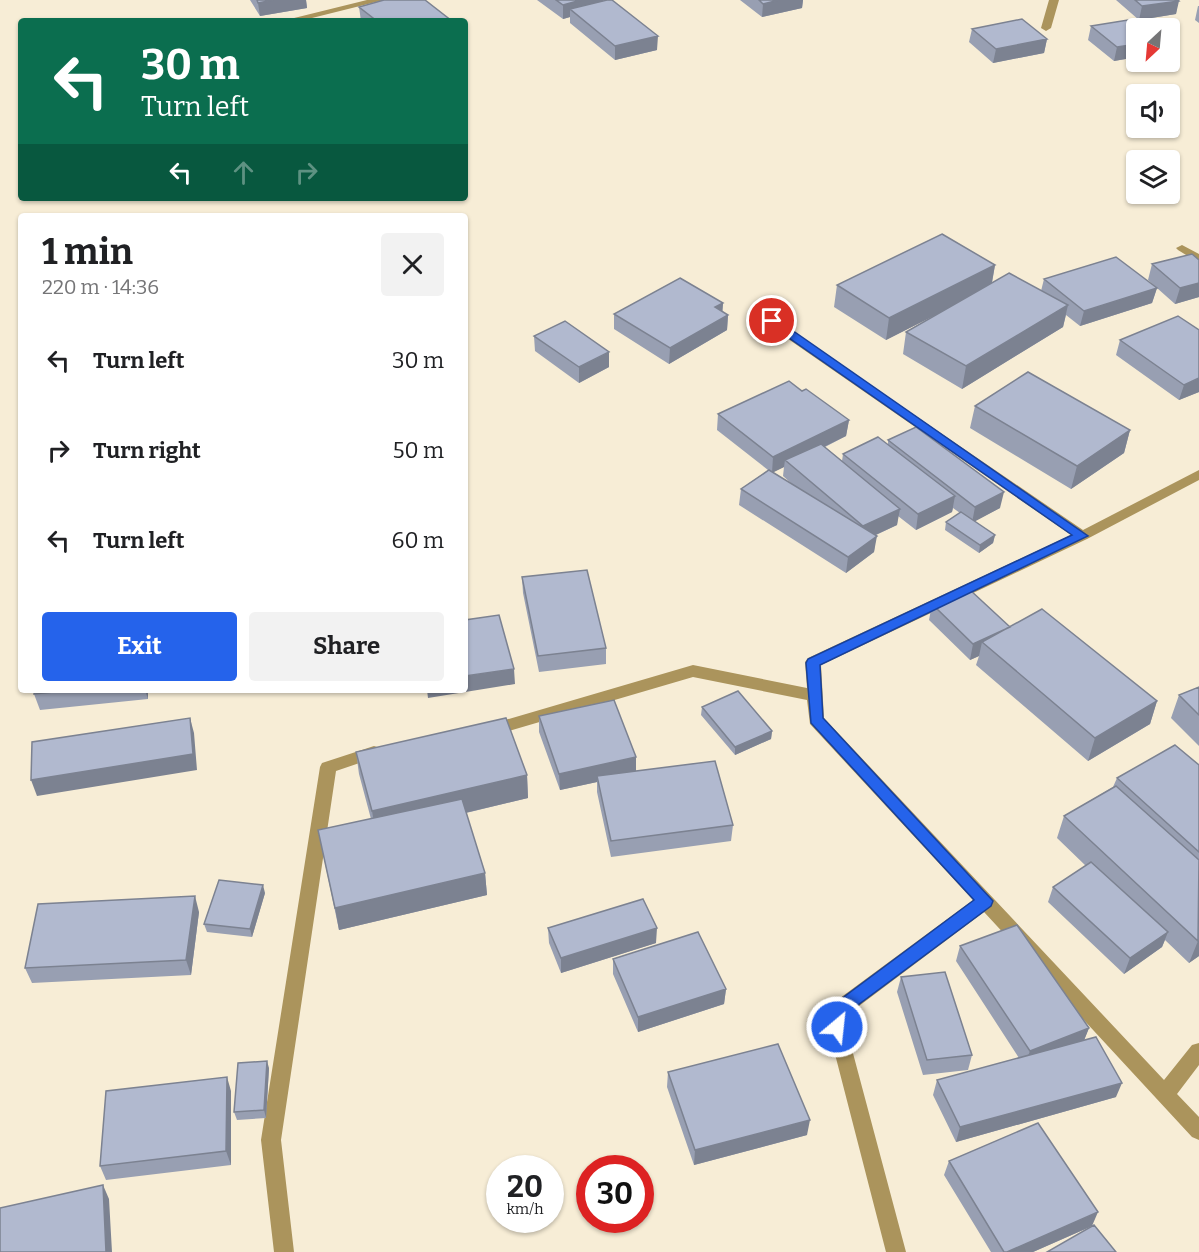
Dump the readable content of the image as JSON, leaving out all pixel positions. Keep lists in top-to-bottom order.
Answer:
{
  "north": "bottom left",
  "page": {
    "turn": ["30 m", "Turn left"],
    "heading": ["1 min", "220 m · 14:36"],
    "list": [
      {
        "name": "Turn left",
        "value": "30 m"
      },
      {
        "name": "Turn right",
        "value": "50 m"
      },
      {
        "name": "Turn left",
        "value": "60 m"
      }
    ],
    "buttons": ["Exit", "Share"],
    "speed": "20 km/h",
    "limit": "30"
  }
}
